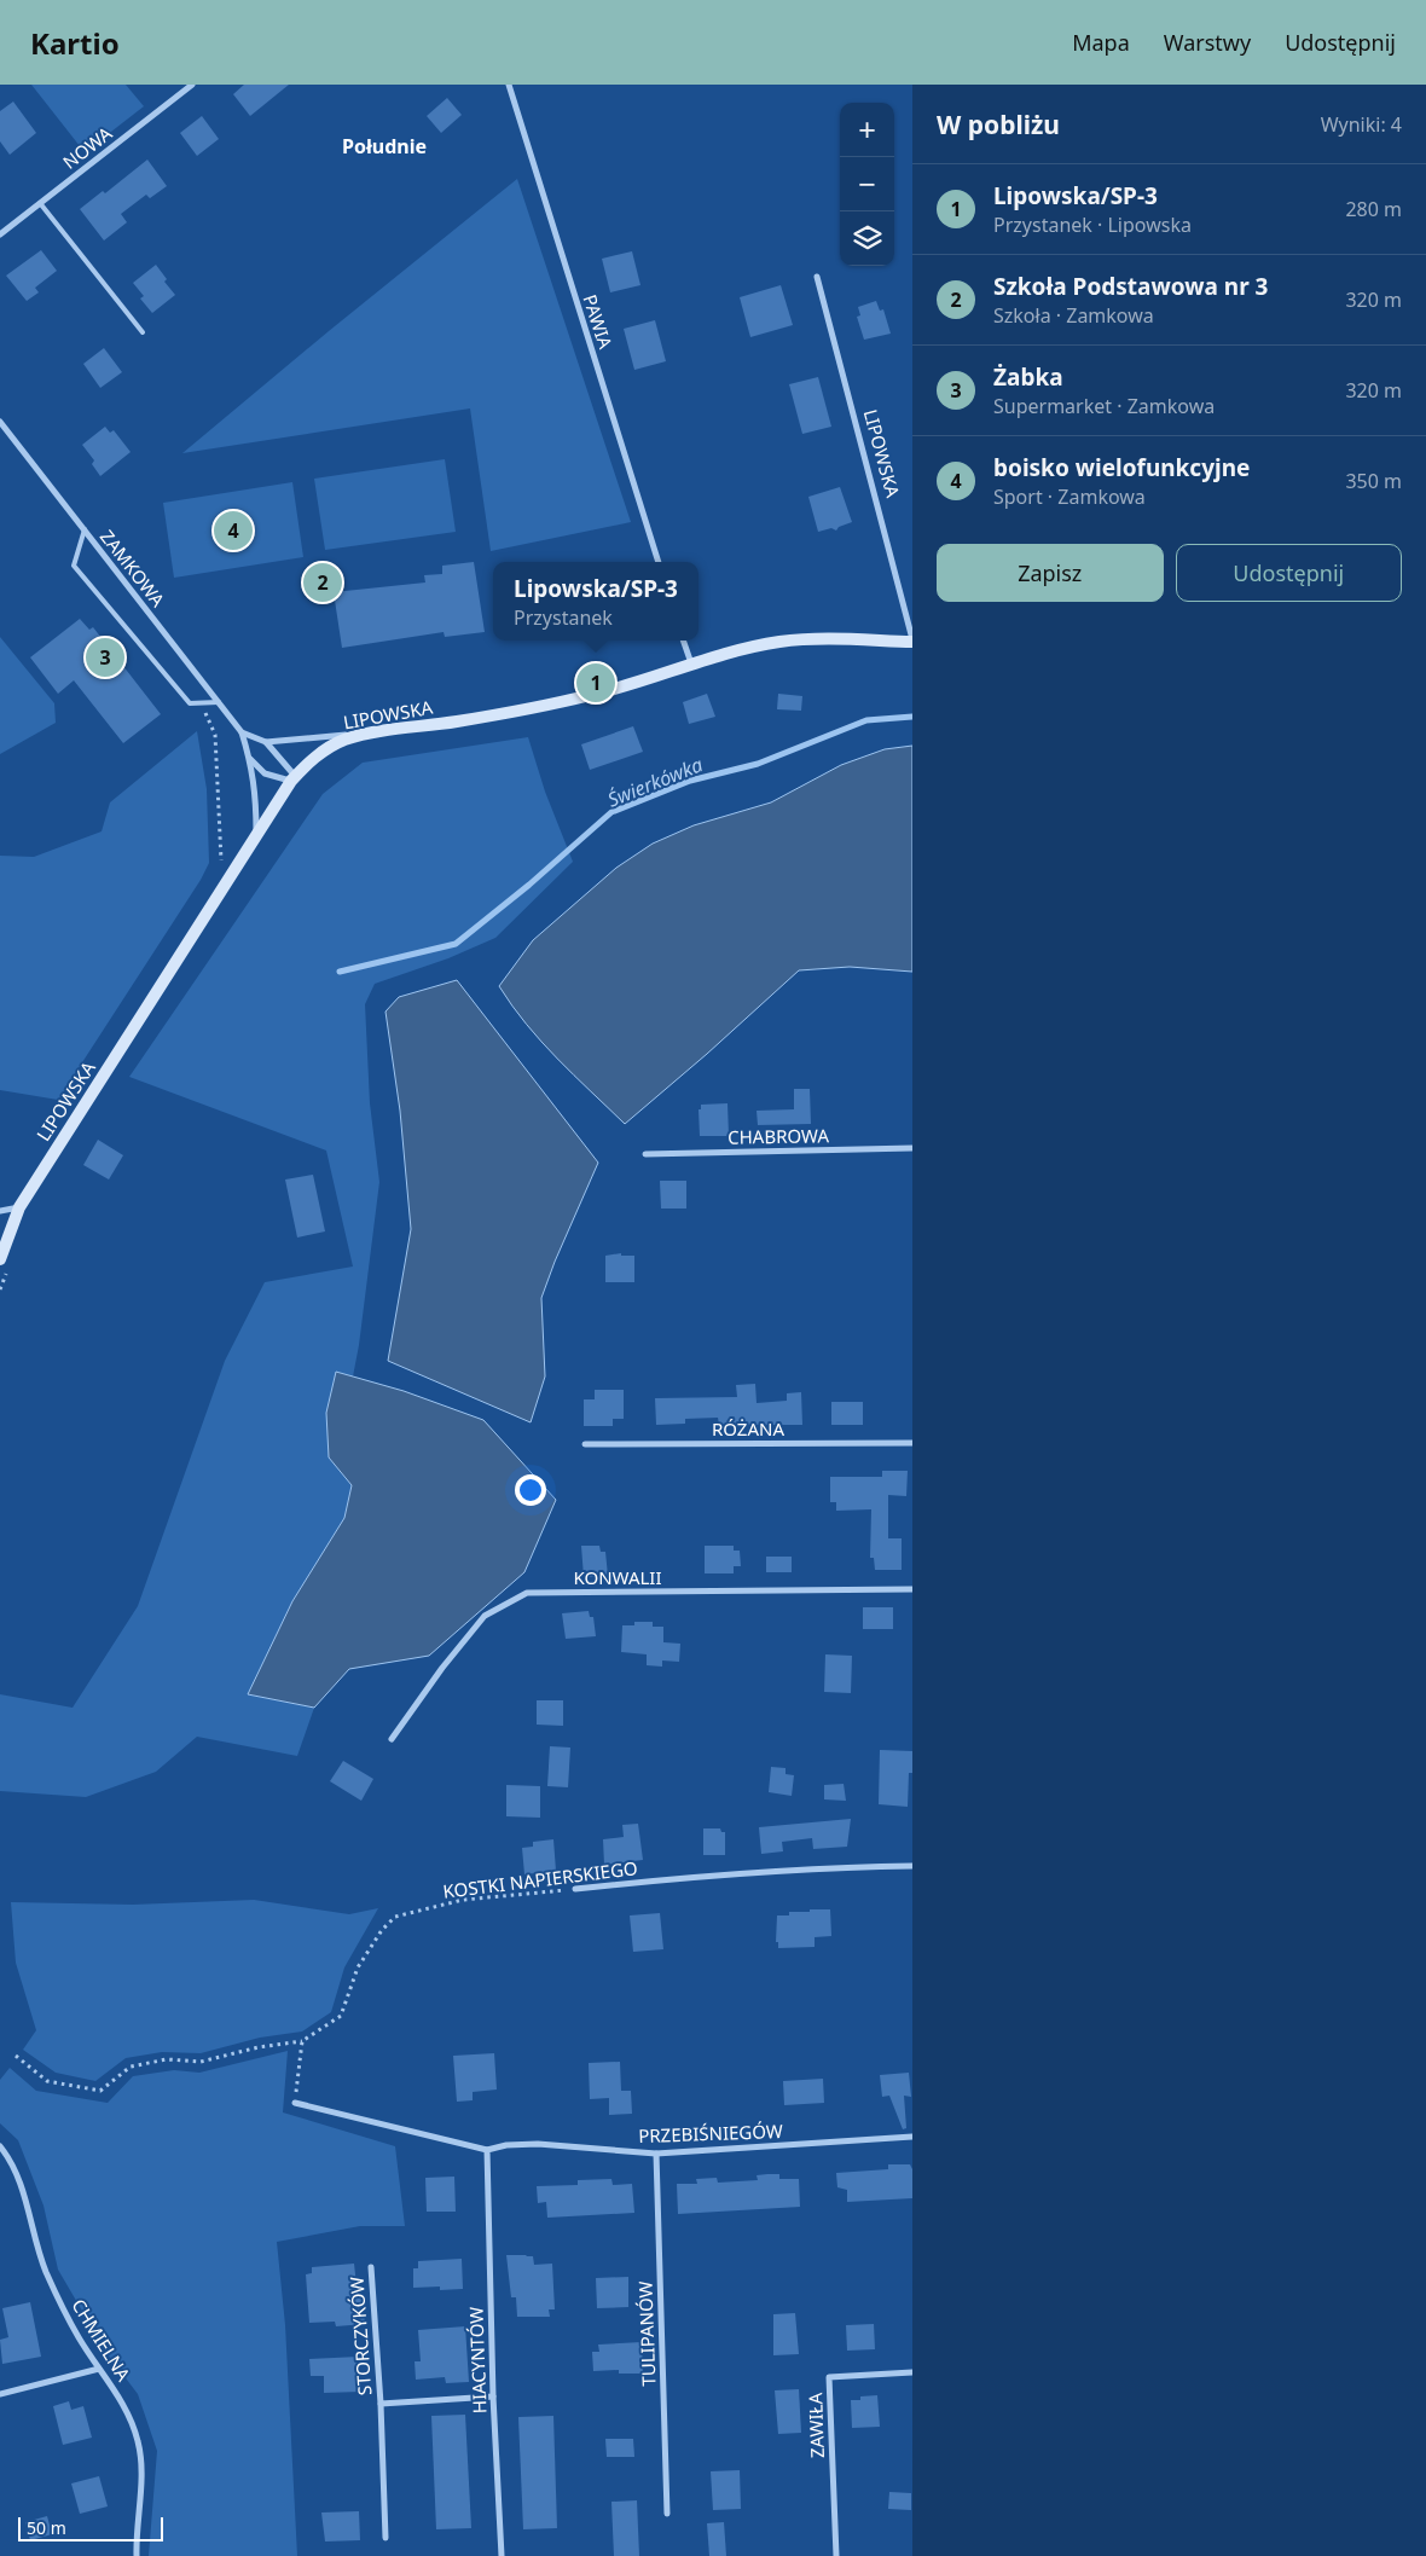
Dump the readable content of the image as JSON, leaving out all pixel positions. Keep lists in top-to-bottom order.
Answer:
{
  "streets": {
    "street": [
      "NOWA",
      "PAWIA",
      "LIPOWSKA",
      "ZAMKOWA",
      "CHABROWA",
      "RÓŻANA",
      "KONWALII",
      "KOSTKI NAPIERSKIEGO",
      "PRZEBIŚNIEGÓW",
      "TULIPANÓW",
      "STORCZYKÓW",
      "CHMIELNA",
      "HIACYNTÓW",
      "ZAWIŁA"
    ]
  },
  "crossings": [
    ["LIPOWSKA", "ZAMKOWA"],
    ["PRZEBIŚNIEGÓW", "TULIPANÓW"],
    ["PRZEBIŚNIEGÓW", "HIACYNTÓW"],
    ["STORCZYKÓW", "HIACYNTÓW"]
  ],
  "districts": ["Południe"],
  "water": ["Świerkówka"],
  "scale_bar": "50 m",
  "page": {
    "header": "Kartio",
    "nav": ["Mapa", "Warstwy", "Udostępnij"],
    "heading": ["W pobliżu", "Wyniki: 4"],
    "map_buttons": ["+", "−"],
    "list": [
      {
        "mark": "1",
        "name": "Lipowska/SP-3",
        "note": "Przystanek · Lipowska",
        "value": "280 m"
      },
      {
        "mark": "2",
        "name": "Szkoła Podstawowa nr 3",
        "note": "Szkoła · Zamkowa",
        "value": "320 m"
      },
      {
        "mark": "3",
        "name": "Żabka",
        "note": "Supermarket · Zamkowa",
        "value": "320 m"
      },
      {
        "mark": "4",
        "name": "boisko wielofunkcyjne",
        "note": "Sport · Zamkowa",
        "value": "350 m"
      }
    ],
    "pins": [
      "4",
      "2",
      "3",
      "1"
    ],
    "buttons": ["Zapisz", "Udostępnij"],
    "popup": ["Lipowska/SP-3", "Przystanek"],
    "scale": "50 m"
  }
}
